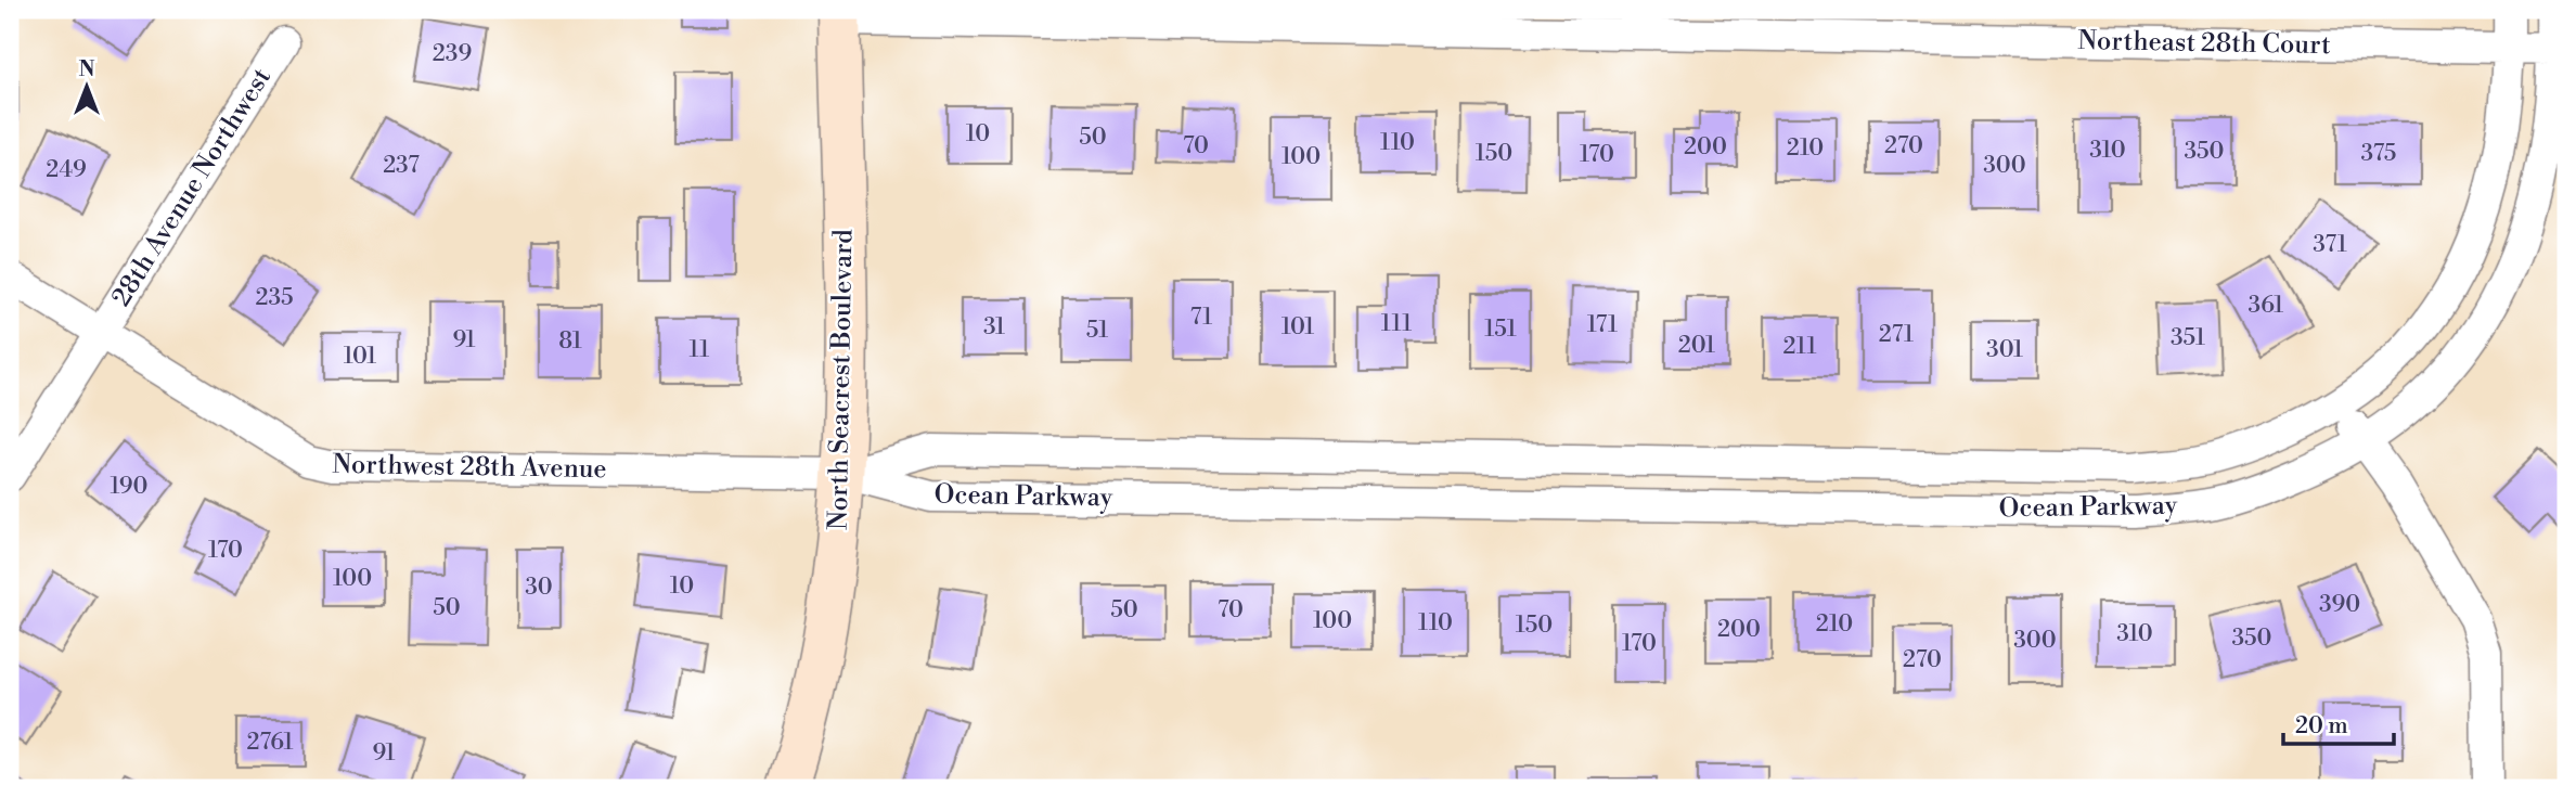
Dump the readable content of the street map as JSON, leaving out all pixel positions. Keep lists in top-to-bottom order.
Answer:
{
  "streets": {
    "street": [
      "Northeast 28th Court",
      "28th Avenue Northwest",
      "North Seacrest Boulevard",
      "Northwest 28th Avenue",
      "Ocean Parkway"
    ]
  },
  "crossings": [
    ["Northeast 28th Court", "North Seacrest Boulevard"],
    ["Northeast 28th Court", "Ocean Parkway"],
    ["28th Avenue Northwest", "Northwest 28th Avenue"],
    ["North Seacrest Boulevard", "Northwest 28th Avenue"],
    ["North Seacrest Boulevard", "Ocean Parkway"],
    ["Northwest 28th Avenue", "Ocean Parkway"]
  ],
  "house_numbers": [
    "239",
    "10",
    "50",
    "110",
    "70",
    "270",
    "200",
    "210",
    "310",
    "350",
    "150",
    "375",
    "170",
    "100",
    "237",
    "300",
    "249",
    "371",
    "235",
    "361",
    "71",
    "111",
    "171",
    "31",
    "101",
    "151",
    "51",
    "271",
    "351",
    "91",
    "81",
    "201",
    "211",
    "11",
    "301",
    "101",
    "190",
    "170",
    "100",
    "10",
    "30",
    "390",
    "50",
    "50",
    "70",
    "100",
    "110",
    "210",
    "150",
    "200",
    "310",
    "350",
    "300",
    "170",
    "270",
    "2761",
    "91"
  ],
  "scale_bar": "20 m",
  "north": "top"
}
